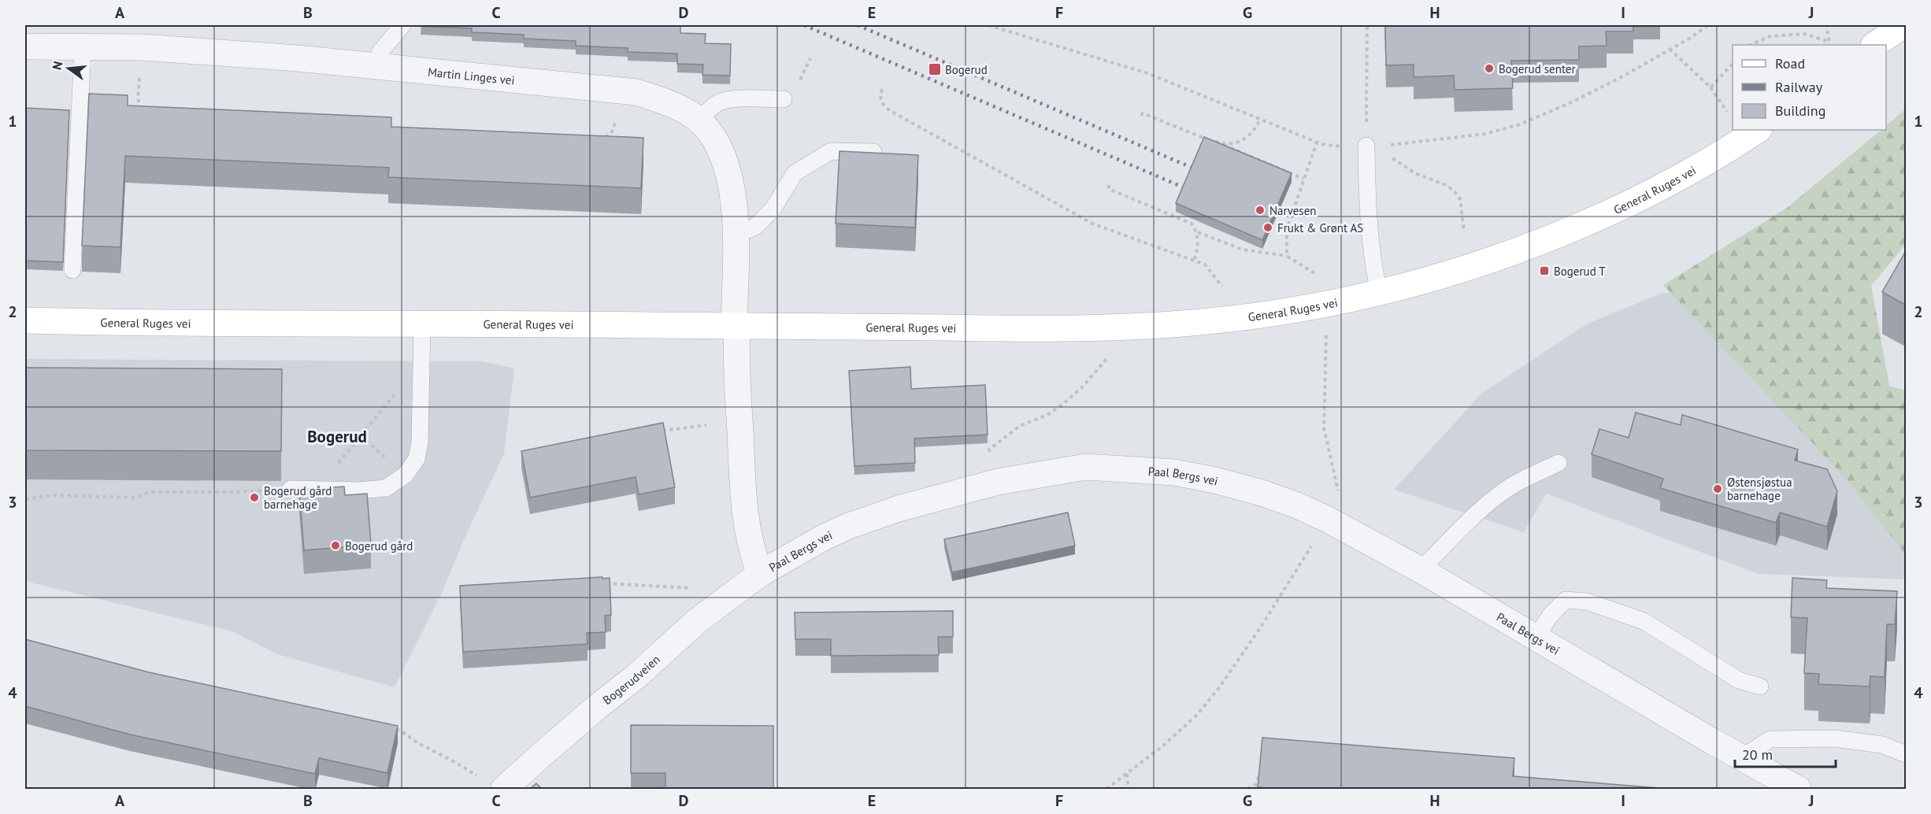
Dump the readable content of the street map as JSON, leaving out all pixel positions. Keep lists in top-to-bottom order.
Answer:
{
  "streets": {
    "main road": ["General Ruges vei"],
    "street": ["Martin Linges vei", "Paal Bergs vei", "Bogerudveien"]
  },
  "crossings": [
    ["Martin Linges vei", "General Ruges vei"],
    ["Martin Linges vei", "Paal Bergs vei"],
    ["General Ruges vei", "Paal Bergs vei"],
    ["Paal Bergs vei", "Bogerudveien"]
  ],
  "districts": ["Bogerud"],
  "places": {
    "other": [
      "Bogerud senter",
      "Narvesen",
      "Frukt & Grønt AS",
      "Østensjøstua barnehage",
      "Bogerud gård barnehage",
      "Bogerud gård"
    ],
    "transit": ["Bogerud", "Bogerud T"]
  },
  "legend": ["Road", "Railway", "Building"],
  "scale_bar": "20 m",
  "north": "left",
  "grid": {
    "columns": [
      "A",
      "B",
      "C",
      "D",
      "E",
      "F",
      "G",
      "H",
      "I",
      "J"
    ],
    "rows": [
      "1",
      "2",
      "3",
      "4"
    ]
  }
}
